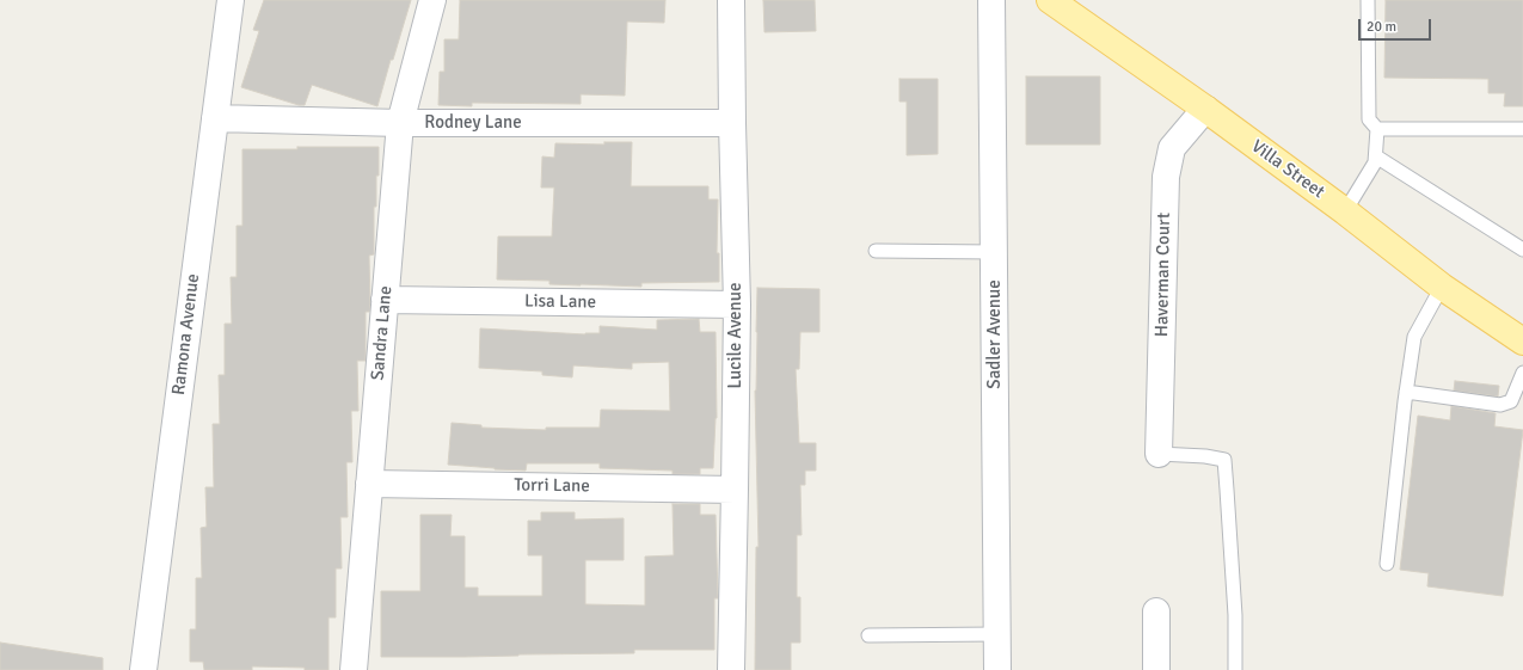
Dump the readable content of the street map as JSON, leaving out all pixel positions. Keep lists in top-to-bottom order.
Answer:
{
  "streets": {
    "main road": ["Villa Street"],
    "street": [
      "Rodney Lane",
      "Haverman Court",
      "Lisa Lane",
      "Sandra Lane",
      "Ramona Avenue",
      "Sadler Avenue",
      "Lucile Avenue",
      "Torri Lane"
    ]
  },
  "crossings": [
    ["Rodney Lane", "Sandra Lane"],
    ["Rodney Lane", "Ramona Avenue"],
    ["Rodney Lane", "Lucile Avenue"],
    ["Villa Street", "Haverman Court"],
    ["Lisa Lane", "Sandra Lane"],
    ["Lisa Lane", "Lucile Avenue"],
    ["Sandra Lane", "Torri Lane"],
    ["Lucile Avenue", "Torri Lane"]
  ],
  "scale_bar": "20 m"
}
